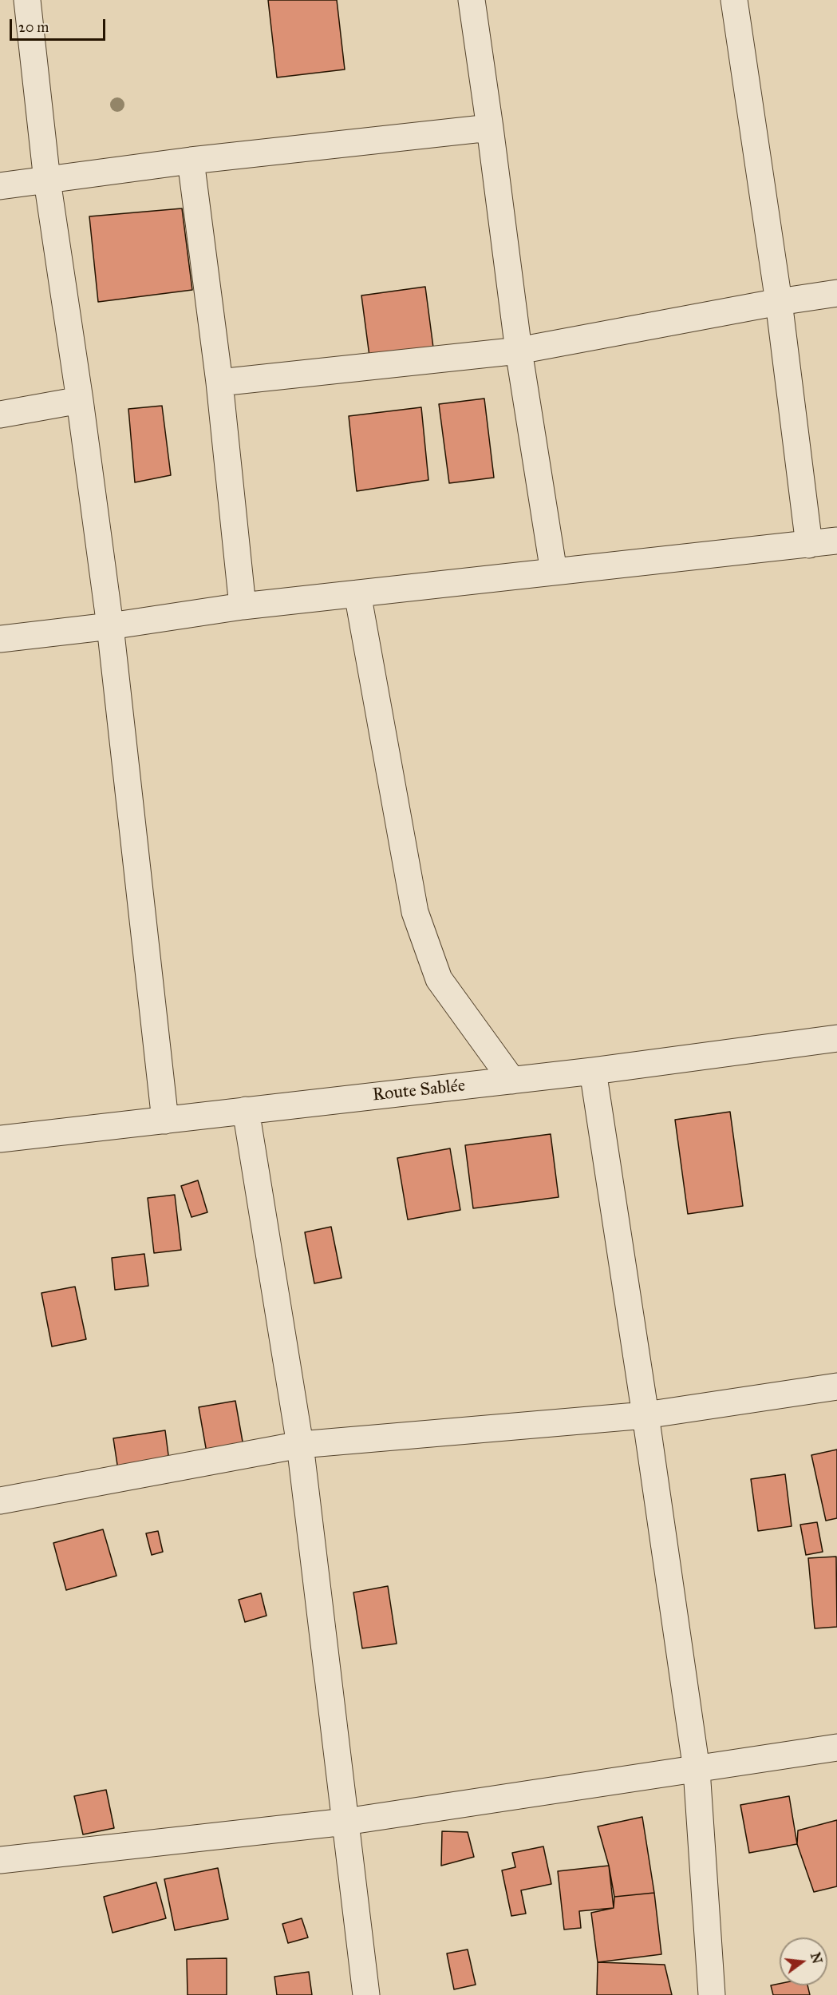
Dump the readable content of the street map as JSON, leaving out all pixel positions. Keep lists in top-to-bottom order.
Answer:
{
  "streets": {
    "street": ["Route Sablée"]
  },
  "scale_bar": "20 m",
  "north": "right"
}
